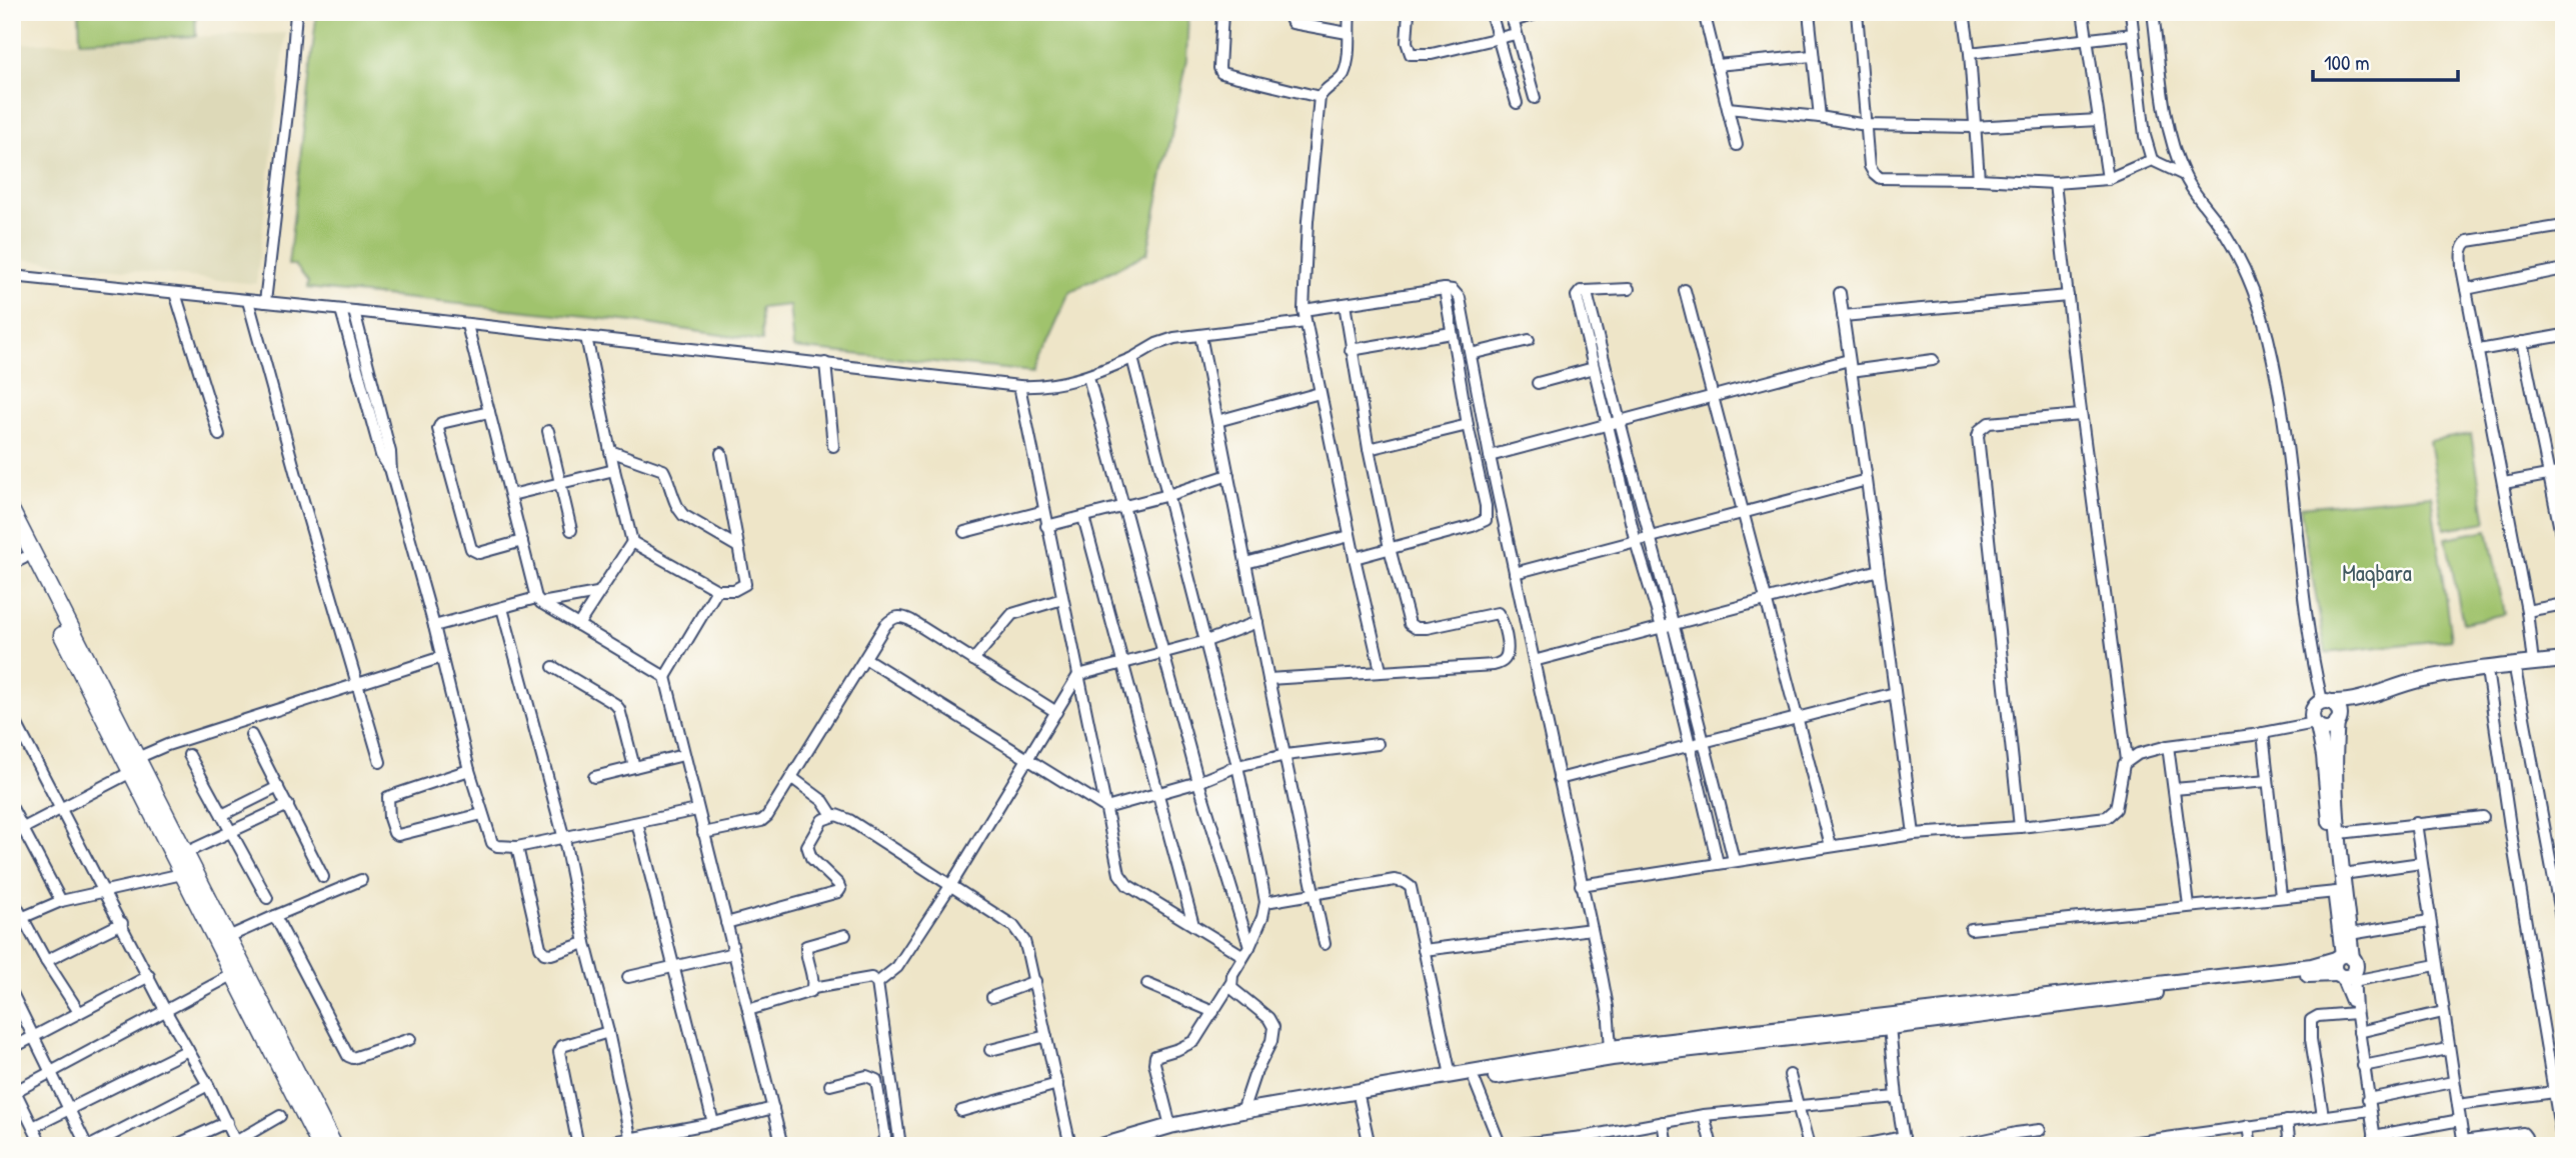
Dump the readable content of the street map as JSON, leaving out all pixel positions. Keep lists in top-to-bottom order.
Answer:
{
  "parks": ["Maqbara"],
  "scale_bar": "100 m"
}
